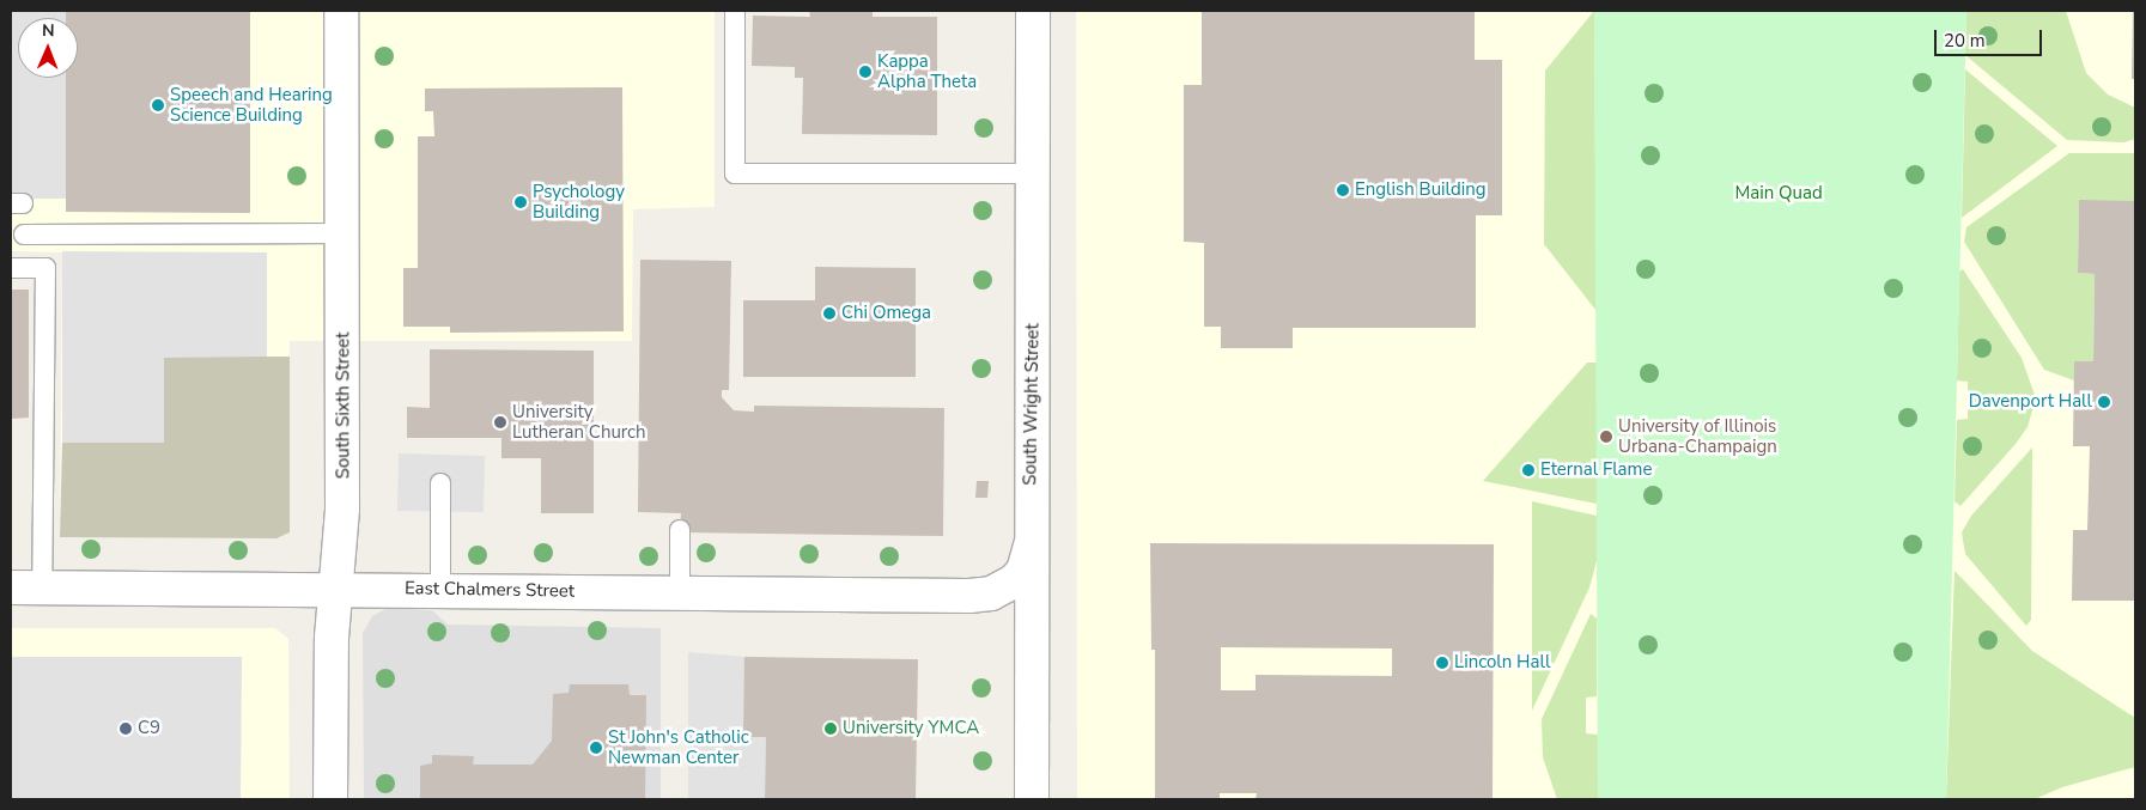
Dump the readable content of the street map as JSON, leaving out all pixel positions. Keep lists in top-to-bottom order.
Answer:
{
  "streets": {
    "street": ["South Wright Street", "South Sixth Street", "East Chalmers Street"]
  },
  "crossings": [
    ["South Wright Street", "East Chalmers Street"],
    ["South Sixth Street", "East Chalmers Street"]
  ],
  "parks": ["Main Quad"],
  "places": [
    "Kappa Alpha Theta",
    "Speech and Hearing Science Building",
    "English Building",
    "Psychology Building",
    "Chi Omega",
    "Davenport Hall",
    "University Lutheran Church",
    "University of Illinois Urbana-Champaign",
    "Eternal Flame",
    "Lincoln Hall",
    "C9",
    "University YMCA",
    "St John's Catholic Newman Center"
  ],
  "scale_bar": "20 m",
  "north": "top"
}
